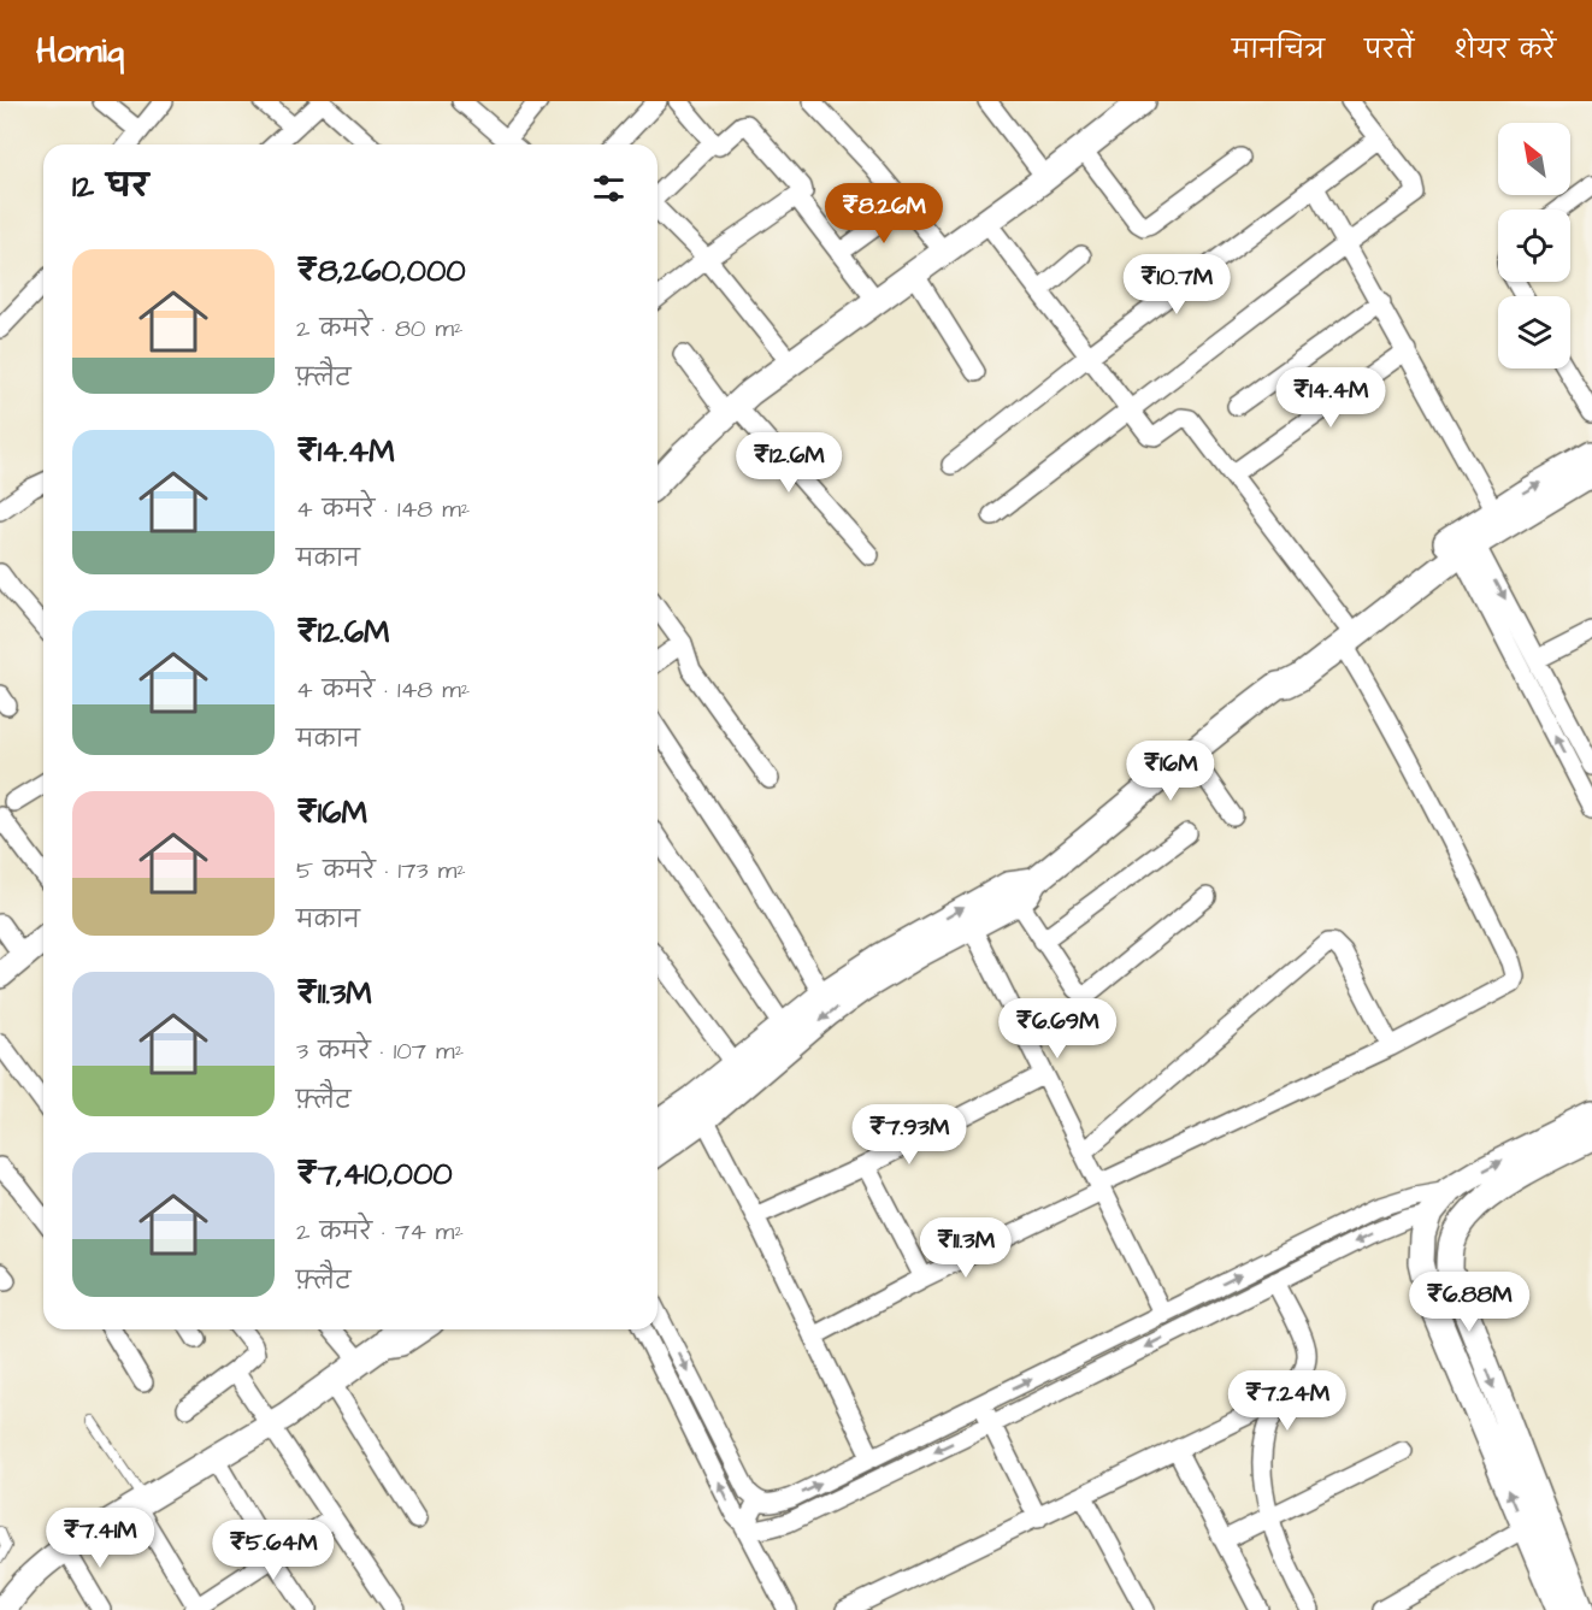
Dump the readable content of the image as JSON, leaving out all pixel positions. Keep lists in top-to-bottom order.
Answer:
{
  "north": "top left",
  "page": {
    "header": "Homiq",
    "nav": ["मानचित्र", "परतें", "शेयर करें"],
    "heading": "12 घर",
    "price": [
      "₹8.26M",
      "₹10.7M",
      "₹14.4M",
      "₹12.6M",
      "₹16M",
      "₹6.69M",
      "₹7.93M",
      "₹11.3M",
      "₹6.88M",
      "₹7.24M",
      "₹7.41M",
      "₹5.64M"
    ],
    "list": [
      {
        "name": "₹8,260,000",
        "note": "2 कमरे · 80 m² · फ़्लैट"
      },
      {
        "name": "₹14.4M",
        "note": "4 कमरे · 148 m² · मकान"
      },
      {
        "name": "₹12.6M",
        "note": "4 कमरे · 148 m² · मकान"
      },
      {
        "name": "₹16M",
        "note": "5 कमरे · 173 m² · मकान"
      },
      {
        "name": "₹11.3M",
        "note": "3 कमरे · 107 m² · फ़्लैट"
      },
      {
        "name": "₹7,410,000",
        "note": "2 कमरे · 74 m² · फ़्लैट"
      }
    ]
  }
}
